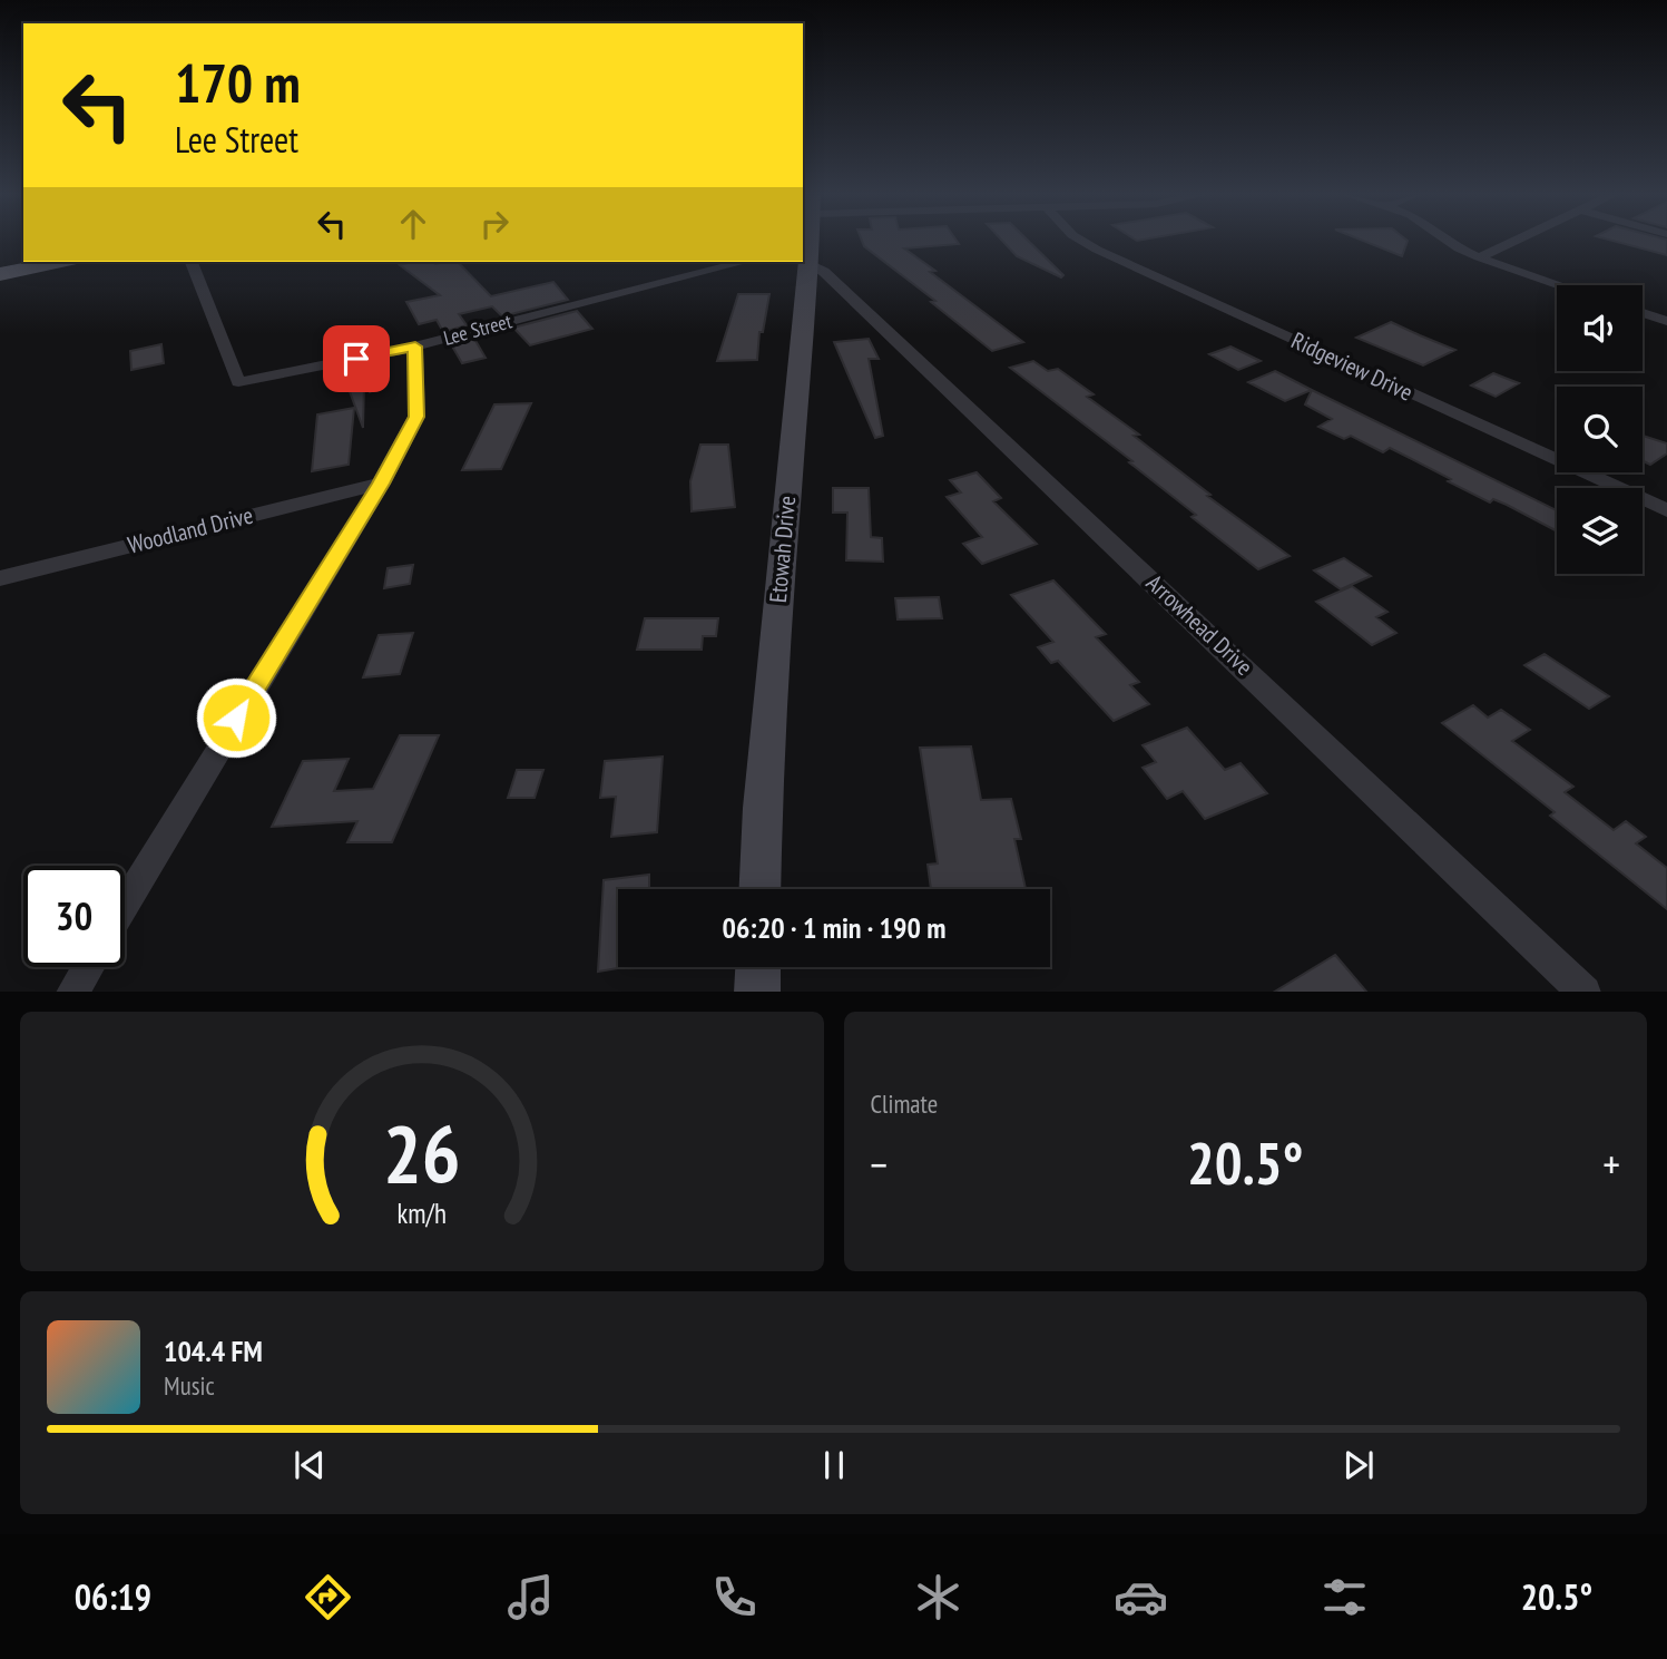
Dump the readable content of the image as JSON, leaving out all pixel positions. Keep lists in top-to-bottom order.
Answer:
{
  "streets": {
    "street": [
      "Lee Street",
      "Ridgeview Drive",
      "Woodland Drive",
      "Etowah Drive",
      "Arrowhead Drive"
    ]
  },
  "crossings": [
    ["Etowah Drive", "Arrowhead Drive"]
  ],
  "page": {
    "turn": ["170 m", "Lee Street"],
    "limit": "30",
    "trip": "06:20 · 1 min · 190 m",
    "tile": "Climate",
    "heat": ["−", "20.5°", "+"],
    "song": ["104.4 FM", "Music"],
    "tabs": ["06:19", "20.5°"],
    "gauge": ["26", "km/h"]
  }
}
